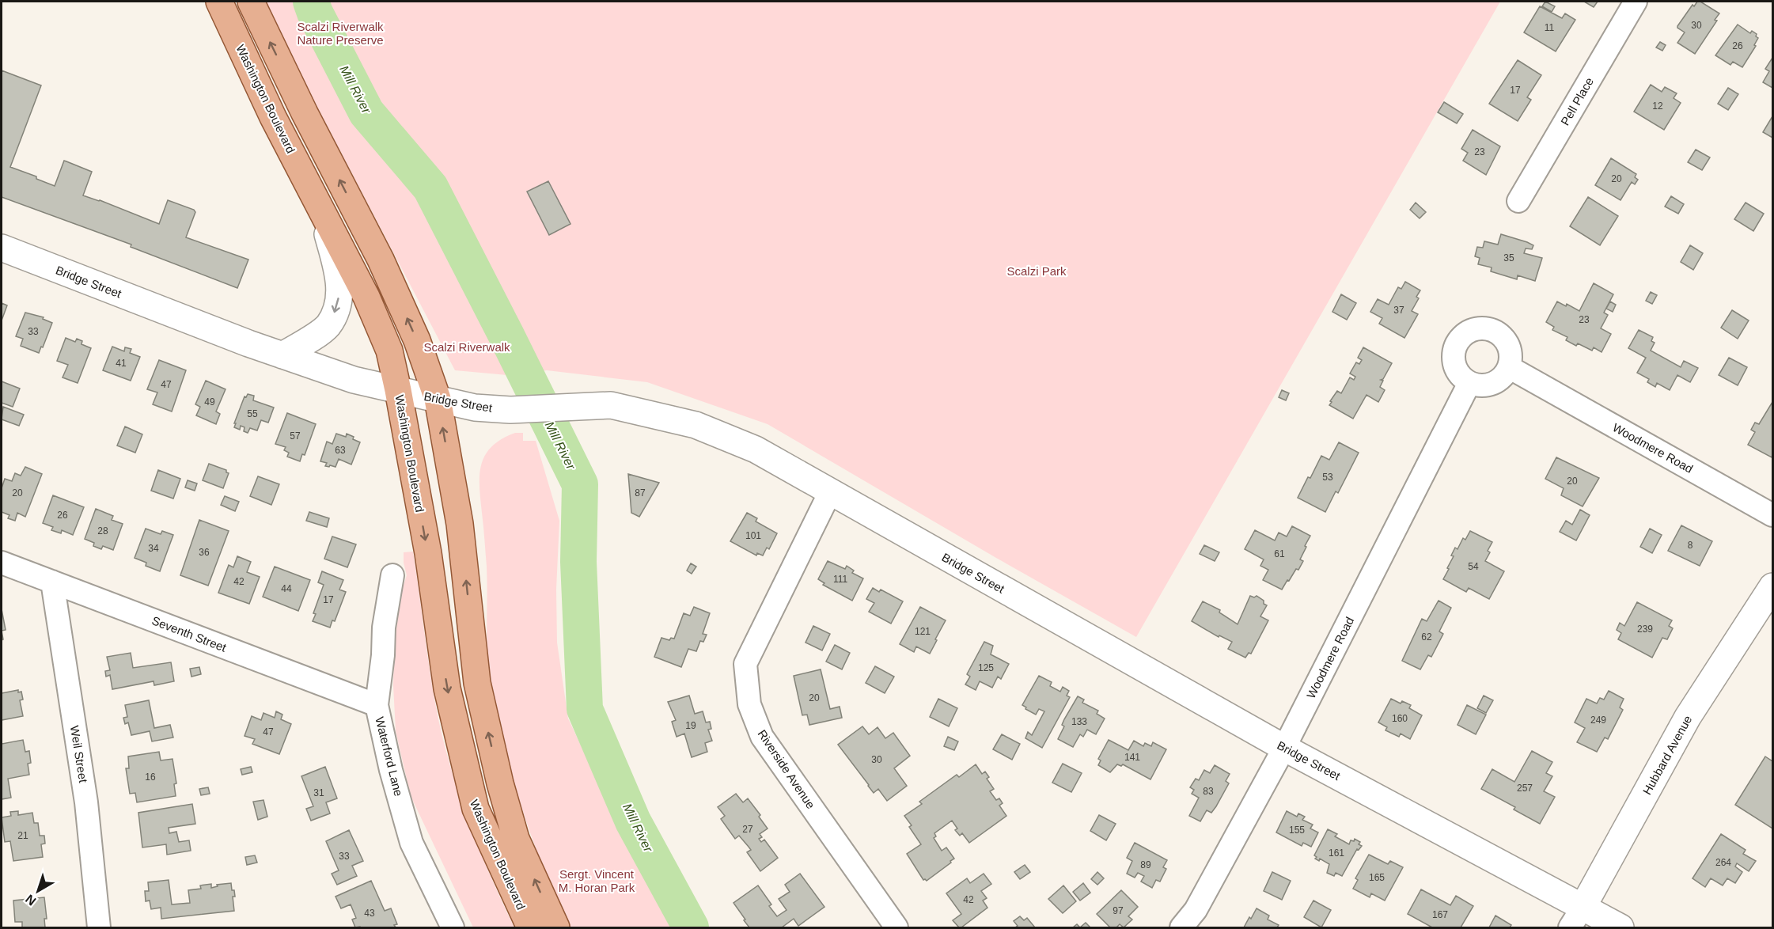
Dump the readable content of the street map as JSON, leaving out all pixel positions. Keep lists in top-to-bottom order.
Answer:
{
  "streets": {
    "main road": ["Washington Boulevard", "Bridge Street", "Hubbard Avenue"],
    "street": [
      "Pell Place",
      "Woodmere Road",
      "Seventh Street",
      "Weil Street",
      "Waterford Lane",
      "Riverside Avenue"
    ]
  },
  "crossings": [
    ["Washington Boulevard", "Bridge Street"],
    ["Bridge Street", "Woodmere Road"],
    ["Bridge Street", "Hubbard Avenue"],
    ["Bridge Street", "Riverside Avenue"],
    ["Seventh Street", "Weil Street"],
    ["Seventh Street", "Waterford Lane"]
  ],
  "water": ["Mill River"],
  "parks": [
    "Scalzi Riverwalk Nature Preserve",
    "Scalzi Park",
    "Scalzi Riverwalk",
    "Sergt. Vincent M. Horan Park"
  ],
  "house_numbers": [
    "30",
    "11",
    "26",
    "17",
    "12",
    "23",
    "20",
    "35",
    "37",
    "23",
    "33",
    "41",
    "47",
    "49",
    "55",
    "57",
    "63",
    "53",
    "20",
    "20",
    "87",
    "26",
    "28",
    "101",
    "8",
    "34",
    "36",
    "61",
    "54",
    "111",
    "42",
    "44",
    "17",
    "239",
    "121",
    "62",
    "125",
    "20",
    "160",
    "249",
    "133",
    "19",
    "47",
    "141",
    "30",
    "16",
    "257",
    "83",
    "31",
    "27",
    "155",
    "21",
    "161",
    "33",
    "264",
    "89",
    "165",
    "42",
    "97",
    "43",
    "167"
  ],
  "north": "bottom left"
}
